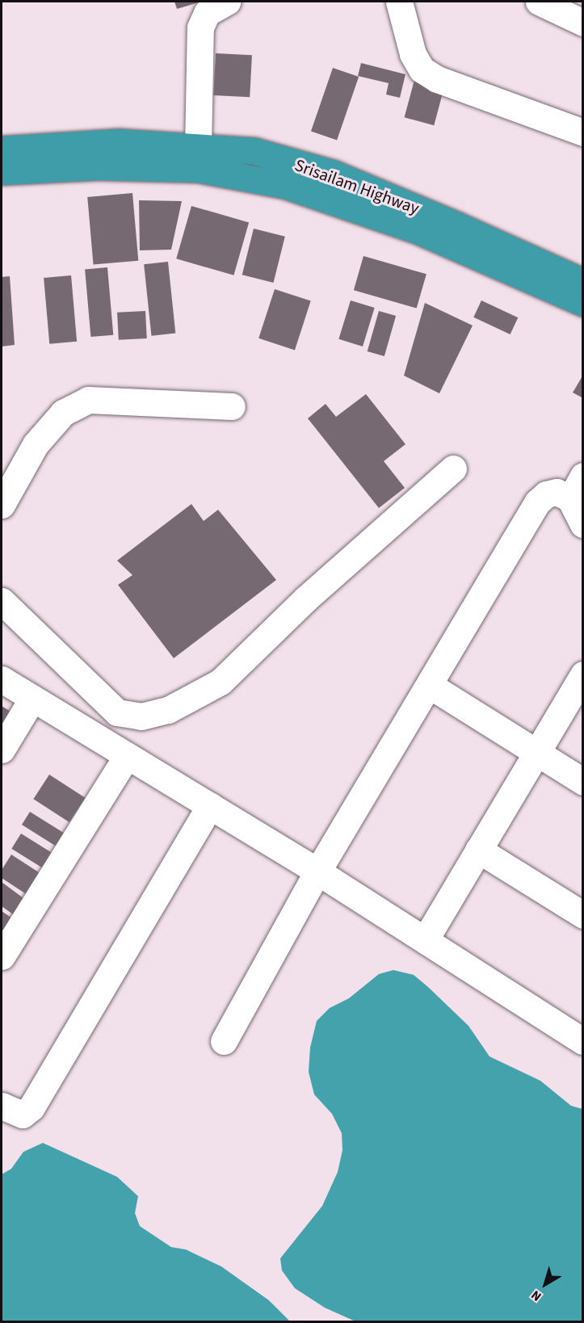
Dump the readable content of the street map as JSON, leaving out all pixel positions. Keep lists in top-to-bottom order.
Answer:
{
  "streets": {
    "highway": ["Srisailam Highway"]
  },
  "north": "bottom left"
}
